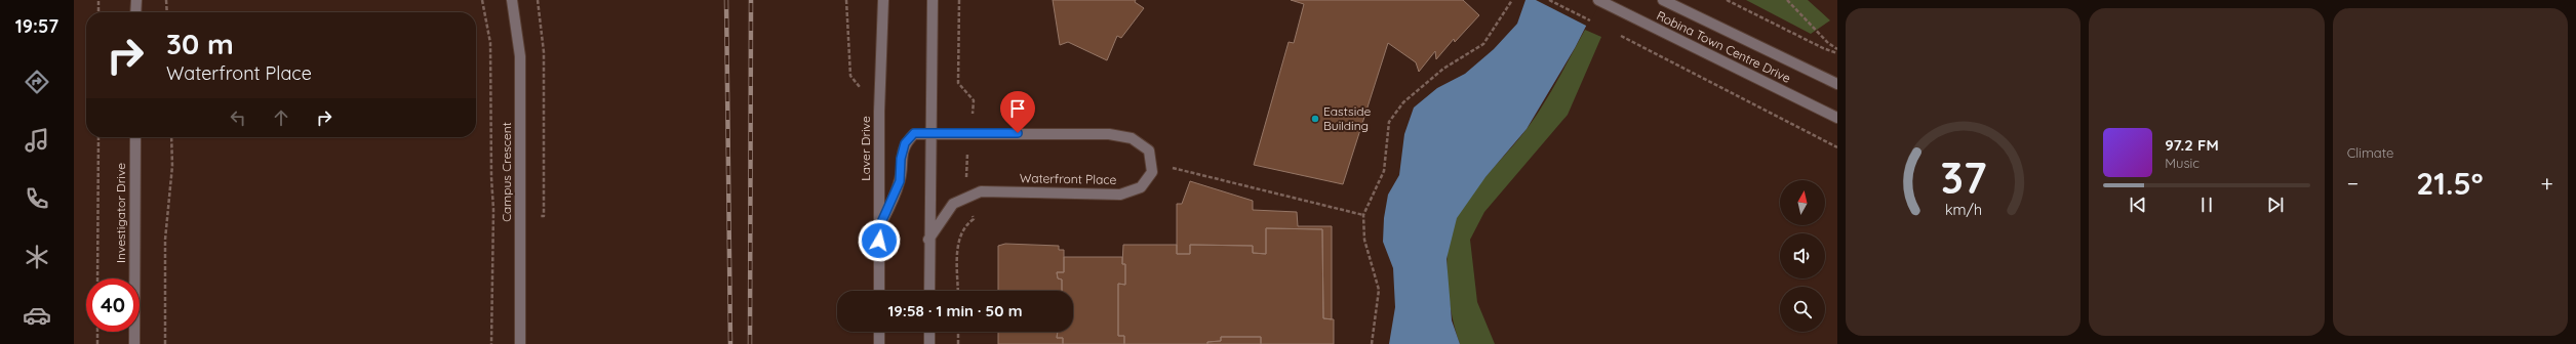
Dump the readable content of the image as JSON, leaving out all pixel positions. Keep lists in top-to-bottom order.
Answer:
{
  "streets": {
    "street": [
      "Robina Town Centre Drive",
      "Laver Drive",
      "Campus Crescent",
      "Waterfront Place",
      "Investigator Drive"
    ]
  },
  "places": ["Eastside Building"],
  "north": "top",
  "page": {
    "tabs": "19:57",
    "tile": "Climate",
    "turn": ["30 m", "Waterfront Place"],
    "song": ["97.2 FM", "Music"],
    "heat": ["−", "21.5°", "+"],
    "limit": "40",
    "trip": "19:58 · 1 min · 50 m",
    "gauge": ["37", "km/h"]
  }
}
